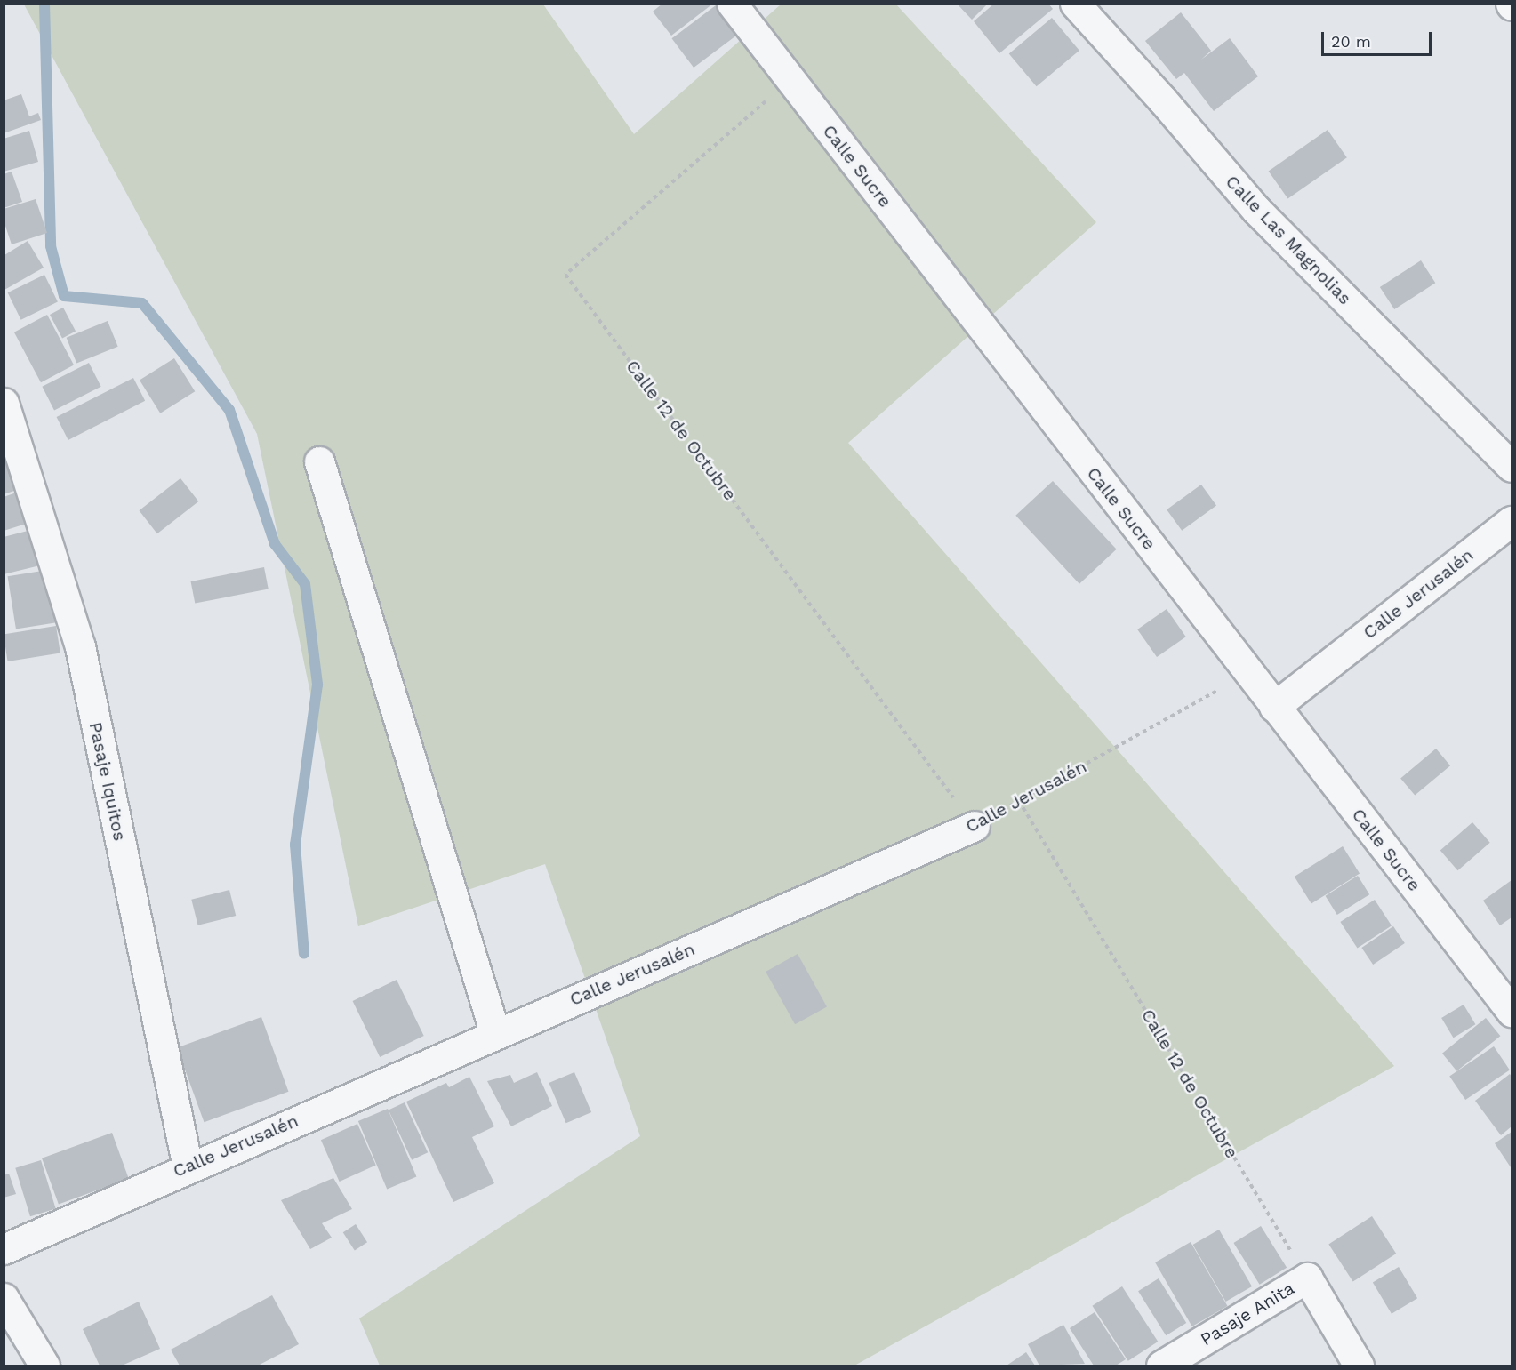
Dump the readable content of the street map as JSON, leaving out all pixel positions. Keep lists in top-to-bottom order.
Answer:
{
  "streets": {
    "street": [
      "Calle Sucre",
      "Calle Las Magnolias",
      "Calle Jerusalén",
      "Pasaje Iquitos",
      "Pasaje Anita"
    ],
    "path": ["Calle 12 de Octubre"]
  },
  "crossings": [
    ["Calle Sucre", "Calle 12 de Octubre"],
    ["Calle Sucre", "Calle Jerusalén"],
    ["Calle 12 de Octubre", "Calle Jerusalén"],
    ["Calle 12 de Octubre", "Pasaje Anita"],
    ["Calle Jerusalén", "Pasaje Iquitos"]
  ],
  "scale_bar": "20 m"
}
